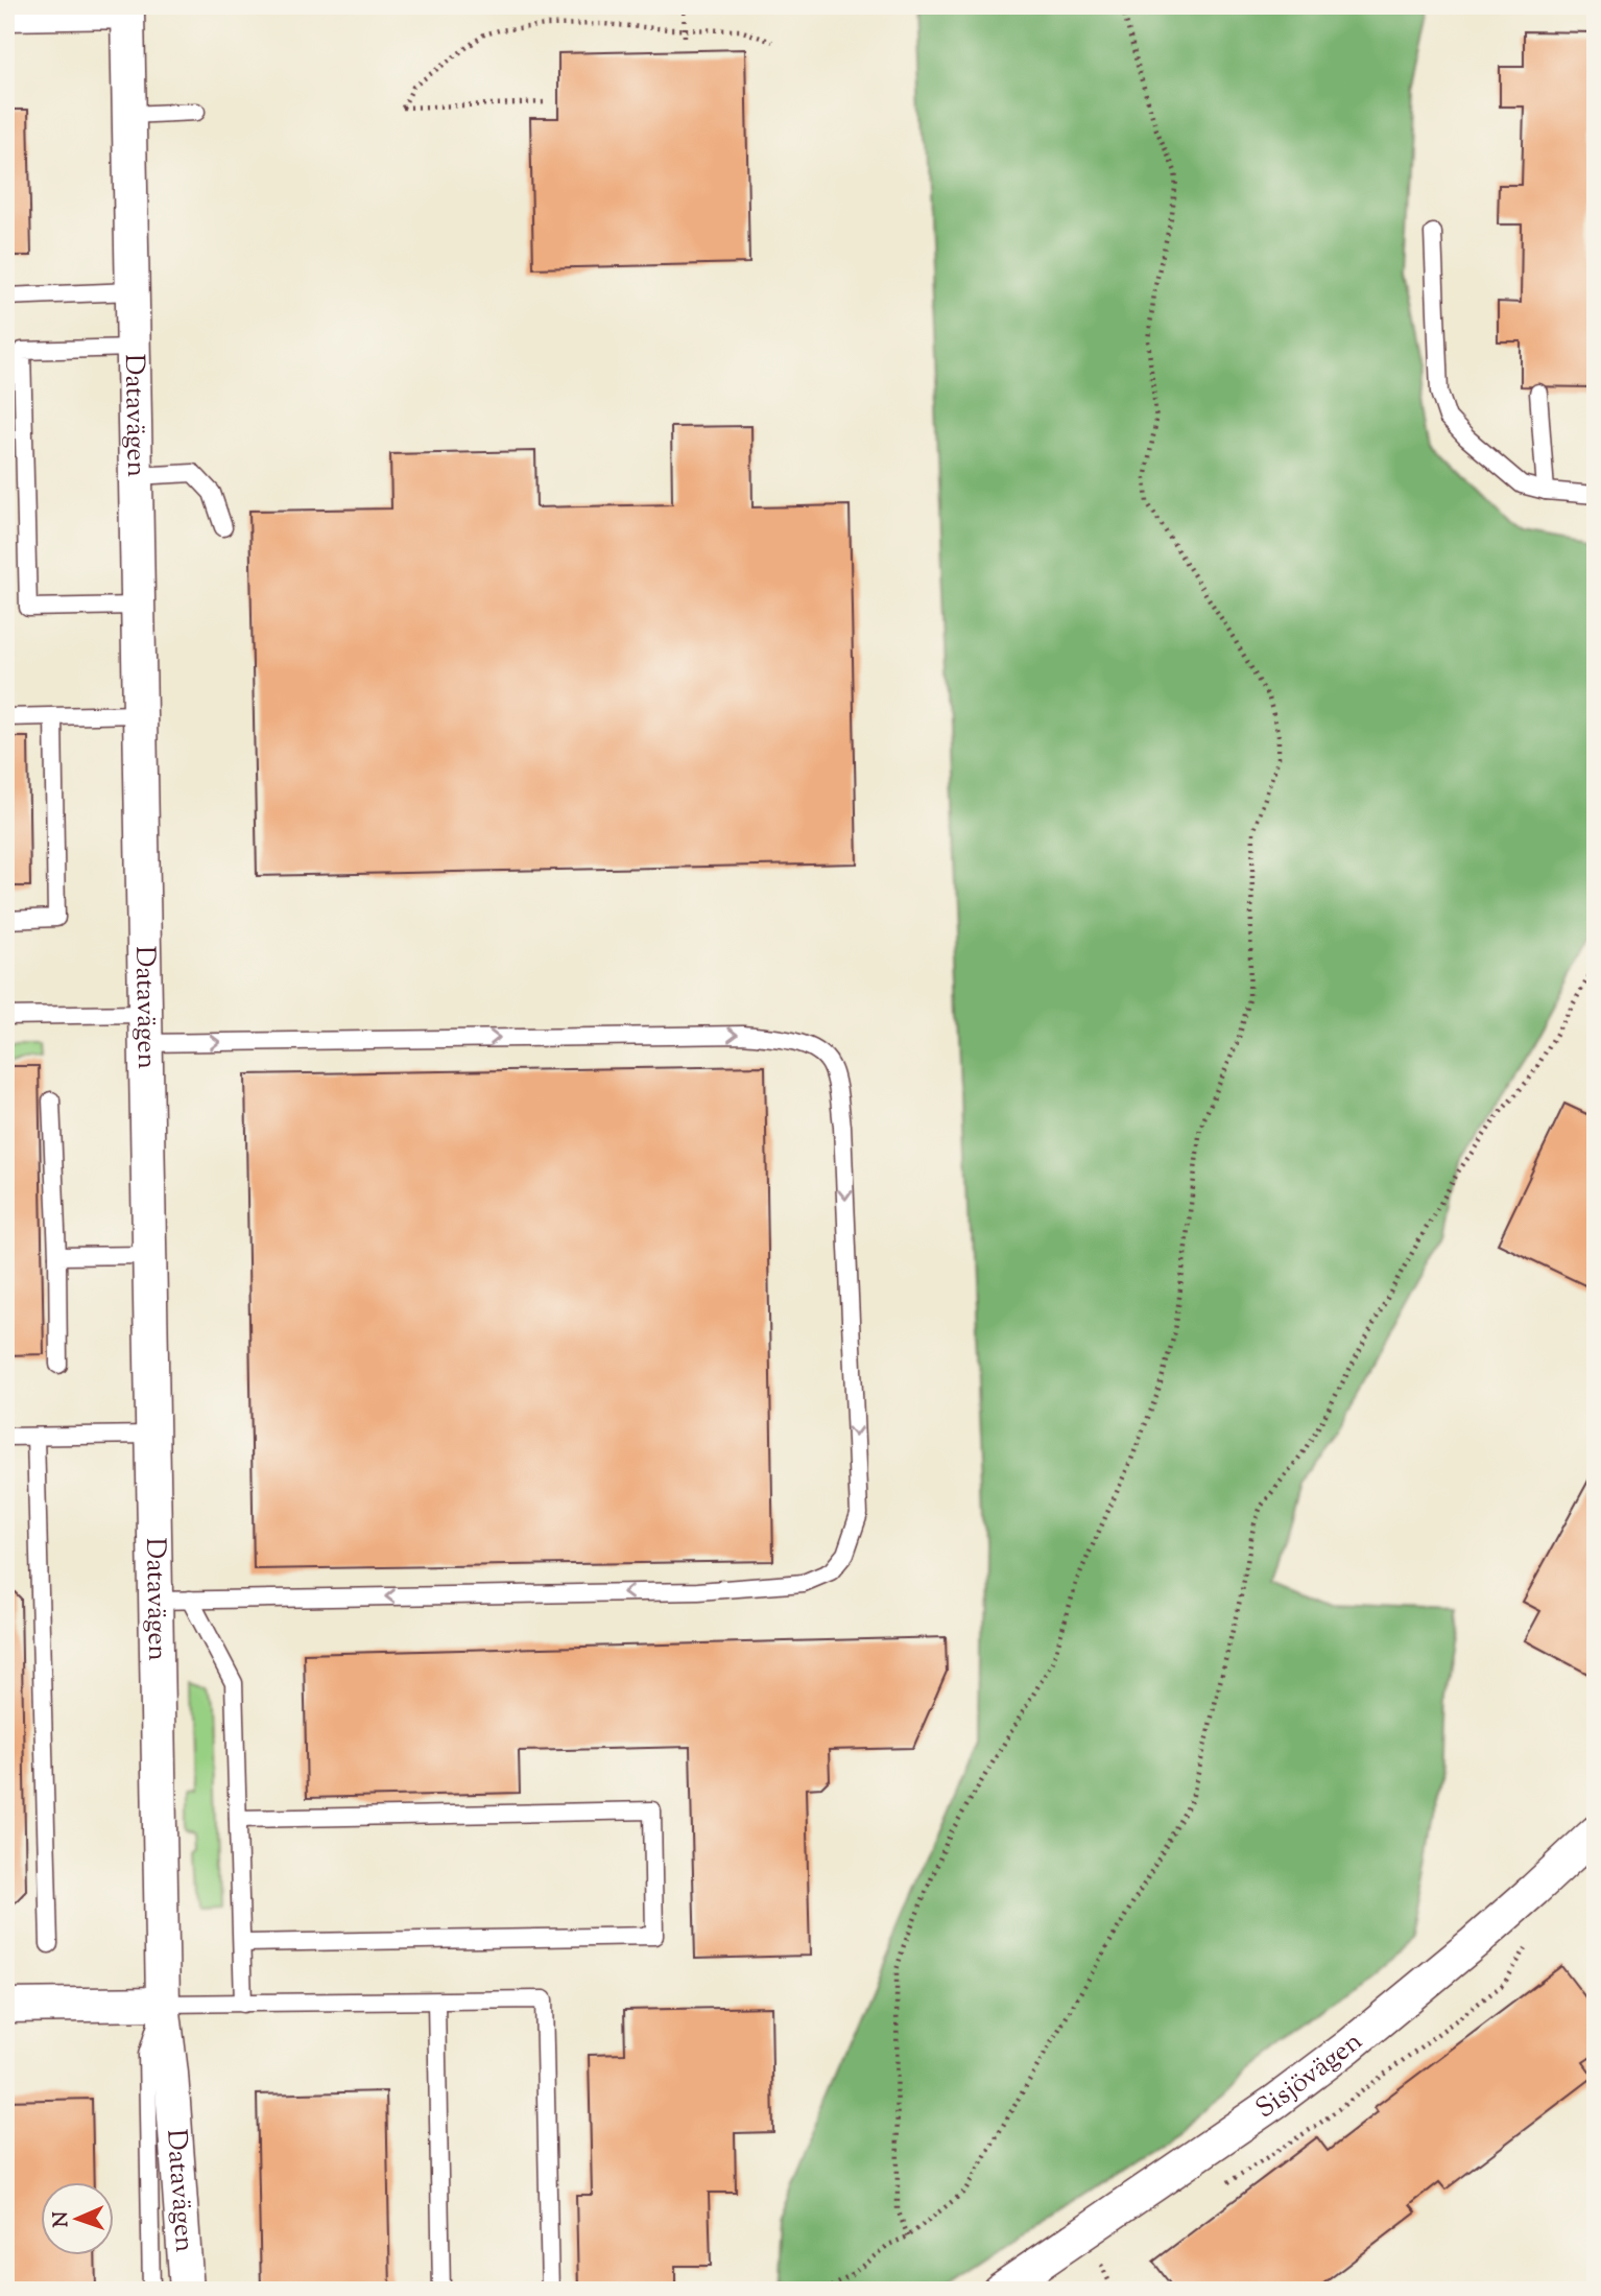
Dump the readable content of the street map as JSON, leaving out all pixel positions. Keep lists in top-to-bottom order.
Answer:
{
  "streets": {
    "street": ["Datavägen", "Sisjövägen"]
  },
  "north": "left"
}
